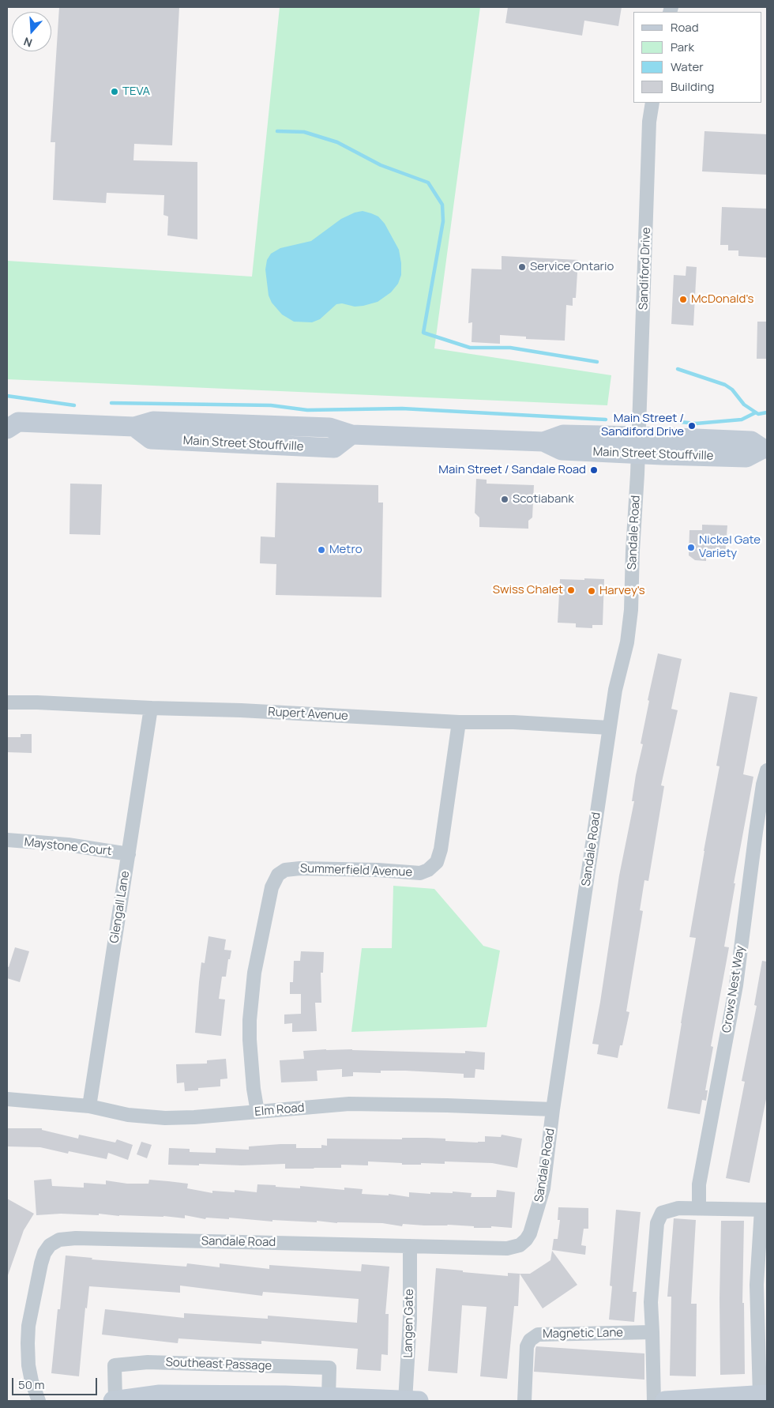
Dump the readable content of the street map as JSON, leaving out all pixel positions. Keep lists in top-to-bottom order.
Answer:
{
  "streets": {
    "main road": ["Main Street Stouffville"],
    "street": [
      "Sandiford Drive",
      "Sandale Road",
      "Rupert Avenue",
      "Maystone Court",
      "Summerfield Avenue",
      "Glengall Lane",
      "Crows Nest Way",
      "Elm Road",
      "Langen Gate",
      "Magnetic Lane",
      "Southeast Passage"
    ]
  },
  "crossings": [
    ["Sandiford Drive", "Main Street Stouffville"],
    ["Sandiford Drive", "Sandale Road"],
    ["Main Street Stouffville", "Sandale Road"],
    ["Sandale Road", "Rupert Avenue"],
    ["Sandale Road", "Elm Road"],
    ["Sandale Road", "Langen Gate"],
    ["Rupert Avenue", "Summerfield Avenue"],
    ["Rupert Avenue", "Glengall Lane"],
    ["Maystone Court", "Glengall Lane"],
    ["Summerfield Avenue", "Elm Road"],
    ["Glengall Lane", "Elm Road"]
  ],
  "places": [
    "TEVA",
    "Service Ontario",
    "McDonald's",
    "Main Street / Sandiford Drive",
    "Main Street / Sandale Road",
    "Scotiabank",
    "Nickel Gate Variety",
    "Metro",
    "Swiss Chalet",
    "Harvey's"
  ],
  "legend": [
    "Road",
    "Park",
    "Water",
    "Building"
  ],
  "scale_bar": "50 m",
  "north": "bottom"
}
